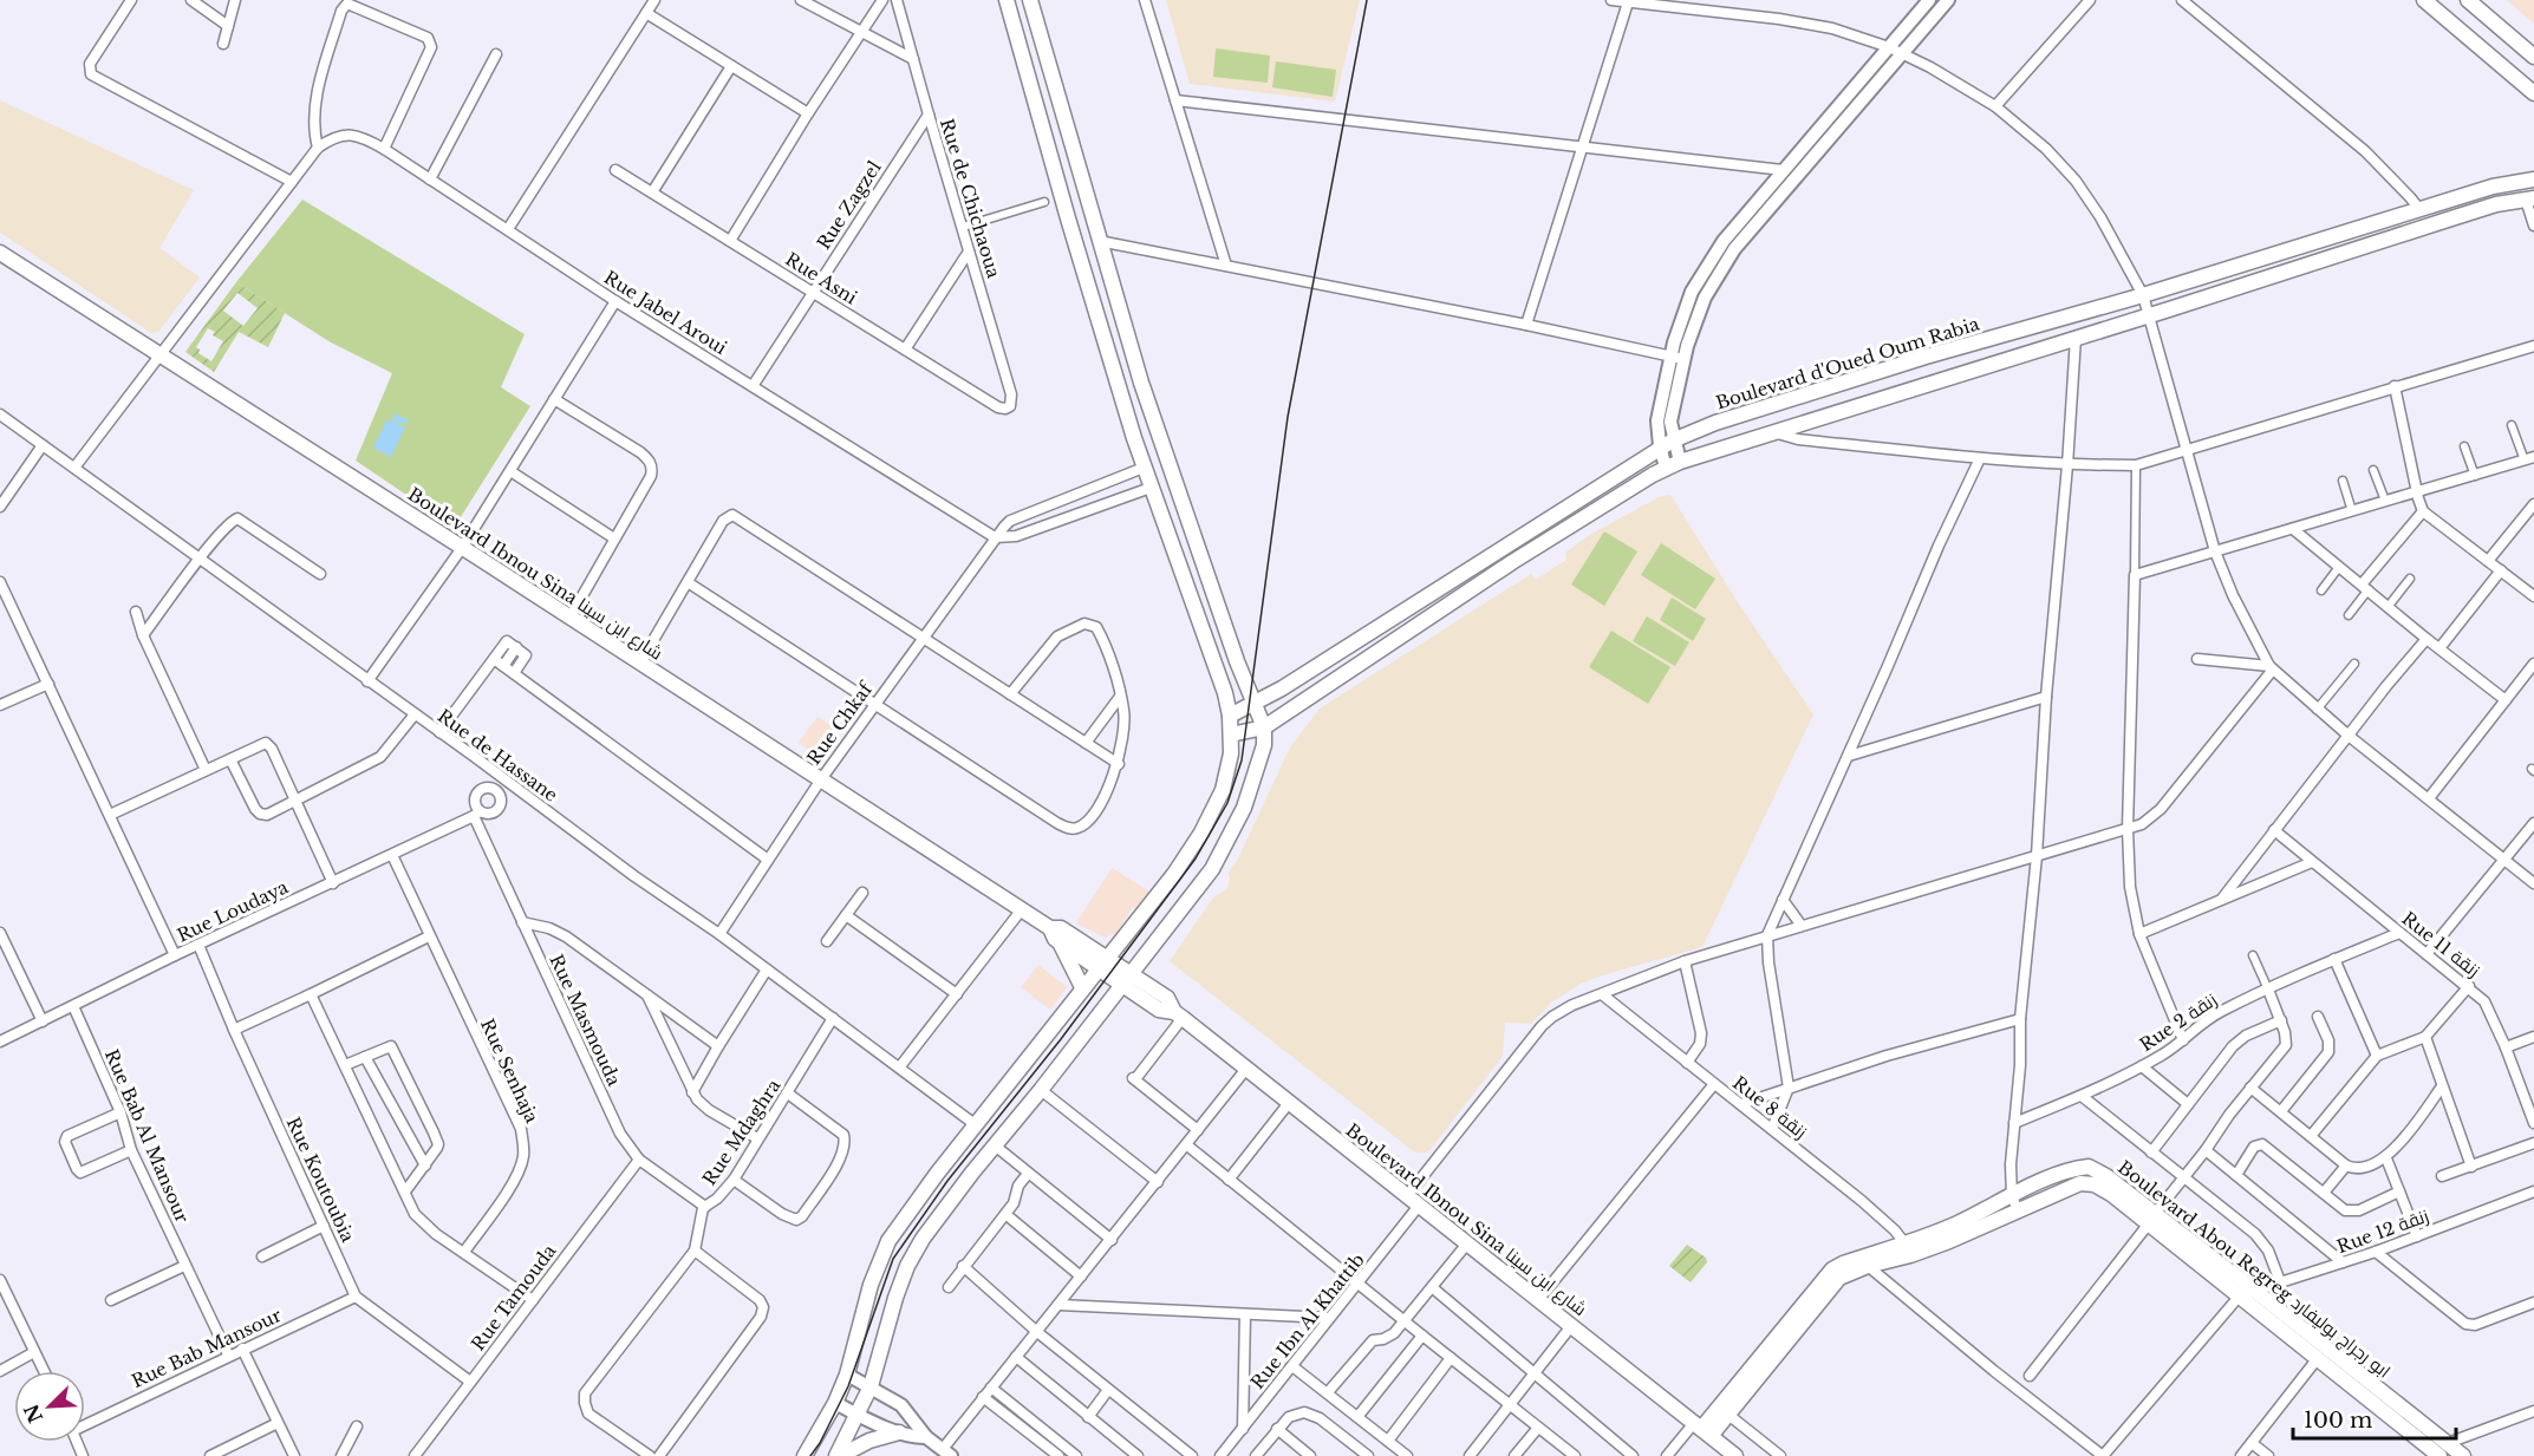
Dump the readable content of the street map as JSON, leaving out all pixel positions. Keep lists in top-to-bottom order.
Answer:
{
  "streets": {
    "main road": ["Boulevard d'Oued Oum Rabia", "Boulevard Ibnou Sina شارع ابن سينا", "Boulevard Abou Regreg ابو رجراج بوليفارد"],
    "street": [
      "Rue de Chichaoua",
      "Rue Zagzel",
      "Rue Asni",
      "Rue Jabel Aroui",
      "Rue Chkaf",
      "Rue de Hassane",
      "Rue Loudaya",
      "Rue 11 زنقة",
      "Rue Masmouda",
      "Rue 2 زنقة",
      "Rue Senhaja",
      "Rue 8 زنقة",
      "Rue Mdaghra",
      "Rue Bab Al Mansour",
      "Rue Koutoubia",
      "Rue 12 زنقة",
      "Rue Tamouda",
      "Rue Ibn Al Khattib",
      "Rue Bab Mansour"
    ]
  },
  "crossings": [
    ["Rue de Chichaoua", "Rue Zagzel"],
    ["Rue de Chichaoua", "Rue Asni"],
    ["Rue Zagzel", "Rue Asni"],
    ["Rue Zagzel", "Rue Jabel Aroui"],
    ["Rue Jabel Aroui", "Rue Chkaf"],
    ["Boulevard Ibnou Sina شارع ابن سينا", "Rue Chkaf"],
    ["Boulevard Ibnou Sina شارع ابن سينا", "Rue Ibn Al Khattib"],
    ["Rue Chkaf", "Rue de Hassane"],
    ["Rue de Hassane", "Rue Mdaghra"],
    ["Rue Loudaya", "Rue Masmouda"],
    ["Rue Loudaya", "Rue Senhaja"],
    ["Rue Loudaya", "Rue Bab Al Mansour"],
    ["Rue Loudaya", "Rue Koutoubia"],
    ["Rue 11 زنقة", "Rue 2 زنقة"],
    ["Rue Masmouda", "Rue Mdaghra"],
    ["Rue Masmouda", "Rue Tamouda"],
    ["Rue 8 زنقة", "Rue Ibn Al Khattib"],
    ["Rue Bab Al Mansour", "Rue Bab Mansour"],
    ["Rue Koutoubia", "Rue Tamouda"],
    ["Rue Koutoubia", "Rue Bab Mansour"],
    ["Rue 12 زنقة", "Boulevard Abou Regreg ابو رجراج بوليفارد"]
  ],
  "scale_bar": "100 m",
  "north": "bottom left"
}
